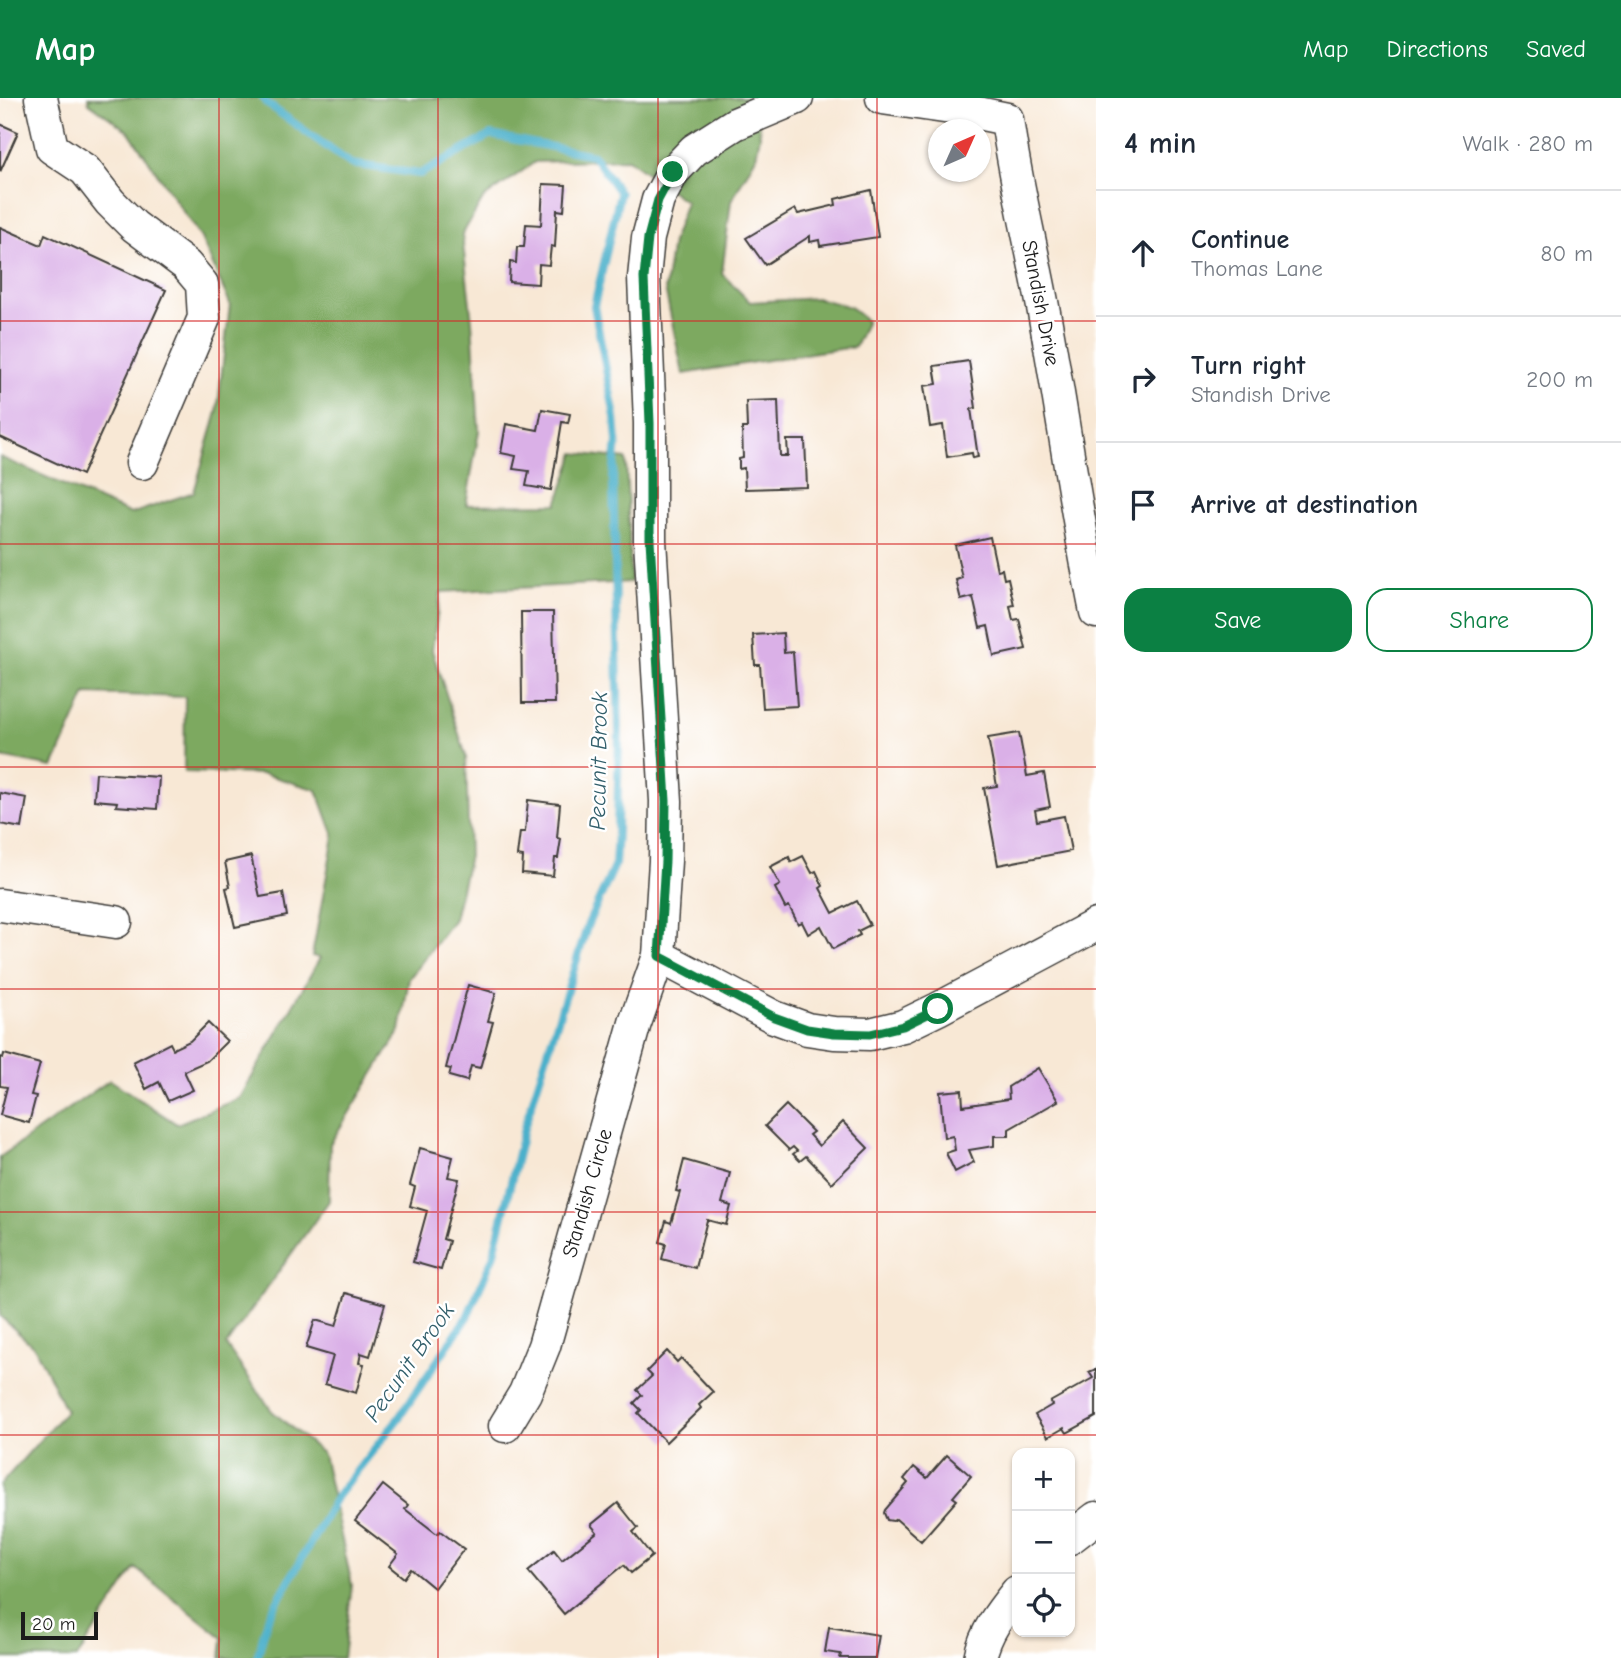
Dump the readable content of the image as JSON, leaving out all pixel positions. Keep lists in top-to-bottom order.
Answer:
{
  "streets": {
    "street": ["Standish Drive", "Standish Circle"]
  },
  "water": ["Pecunit Brook"],
  "scale_bar": "20 m",
  "north": "top right",
  "page": {
    "header": "Map",
    "nav": ["Map", "Directions", "Saved"],
    "heading": ["4 min", "Walk · 280 m"],
    "list": [
      ["Continue", "Thomas Lane", "80 m"],
      ["Turn right", "Standish Drive", "200 m"],
      "Arrive at destination"
    ],
    "buttons": ["Save", "Share"],
    "map_buttons": ["+", "−"],
    "scale": "20 m"
  }
}
